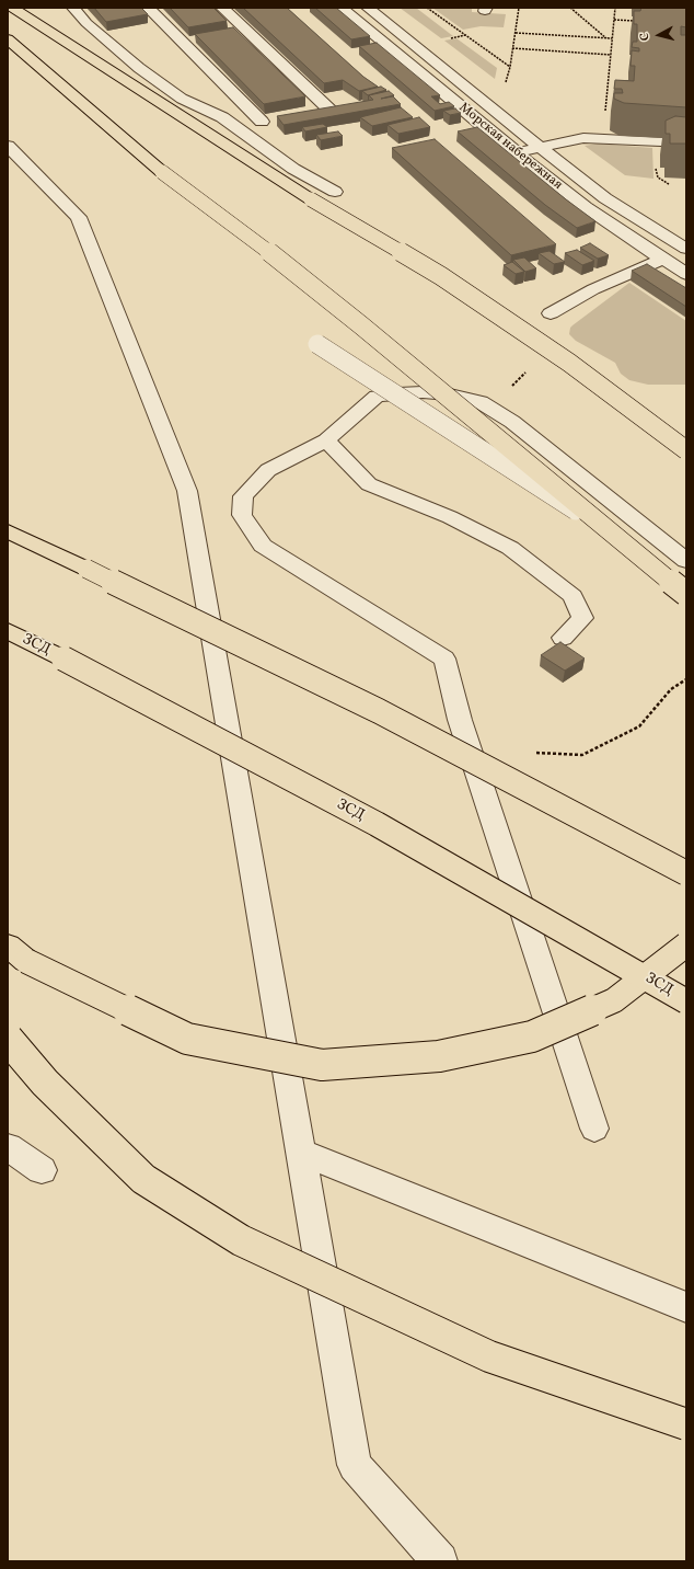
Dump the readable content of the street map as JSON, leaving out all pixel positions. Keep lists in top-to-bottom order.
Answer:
{
  "streets": {
    "main road": ["ЗСД"],
    "street": ["Морская набережная"]
  },
  "north": "left"
}
